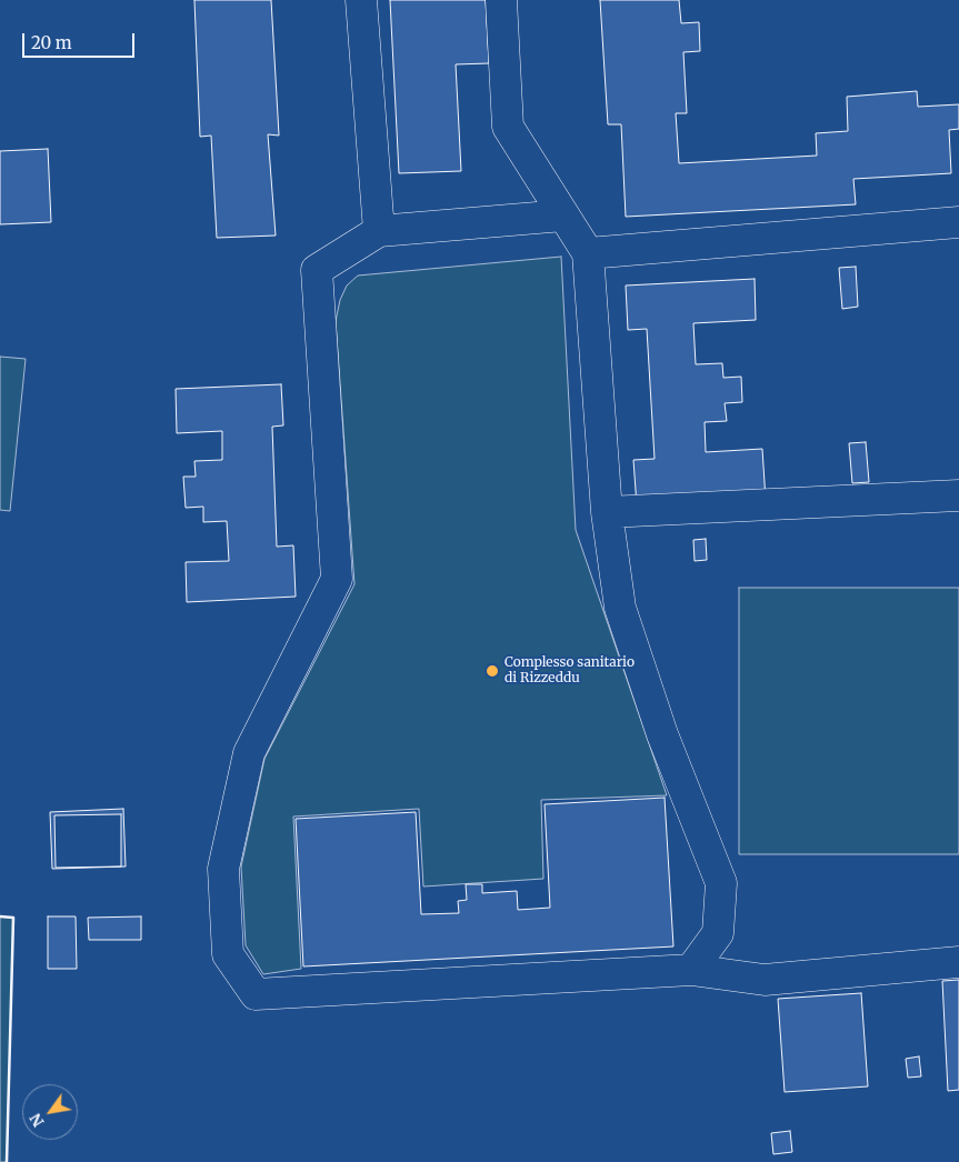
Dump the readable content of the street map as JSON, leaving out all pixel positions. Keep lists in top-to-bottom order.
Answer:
{
  "places": ["Complesso sanitario di Rizzeddu"],
  "scale_bar": "20 m",
  "north": "bottom left"
}
